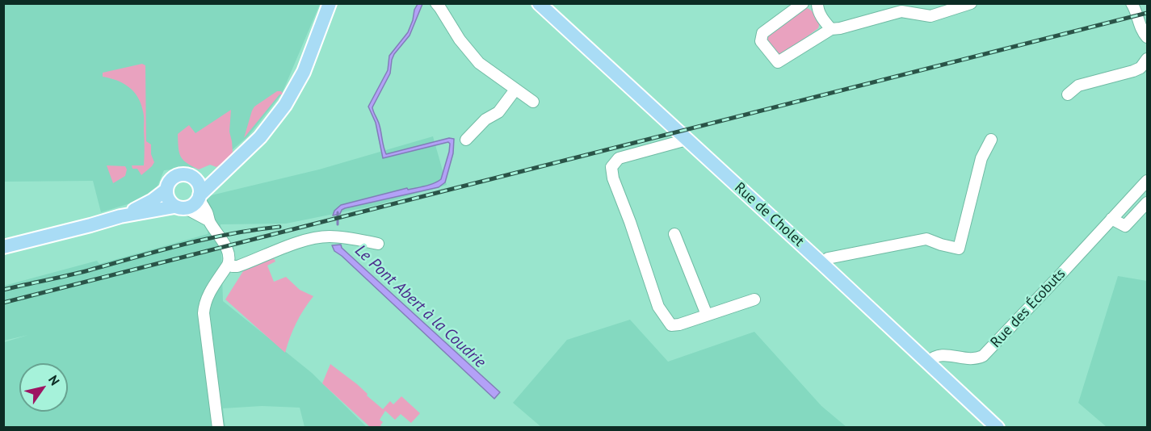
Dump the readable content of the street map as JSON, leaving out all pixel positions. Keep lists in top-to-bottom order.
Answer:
{
  "streets": {
    "main road": ["Rue de Cholet"],
    "street": ["Rue des Écobuts"]
  },
  "crossings": [
    ["Rue de Cholet", "Rue des Écobuts"]
  ],
  "water": ["Le Pont Abert à la Coudrie"],
  "north": "top right"
}
